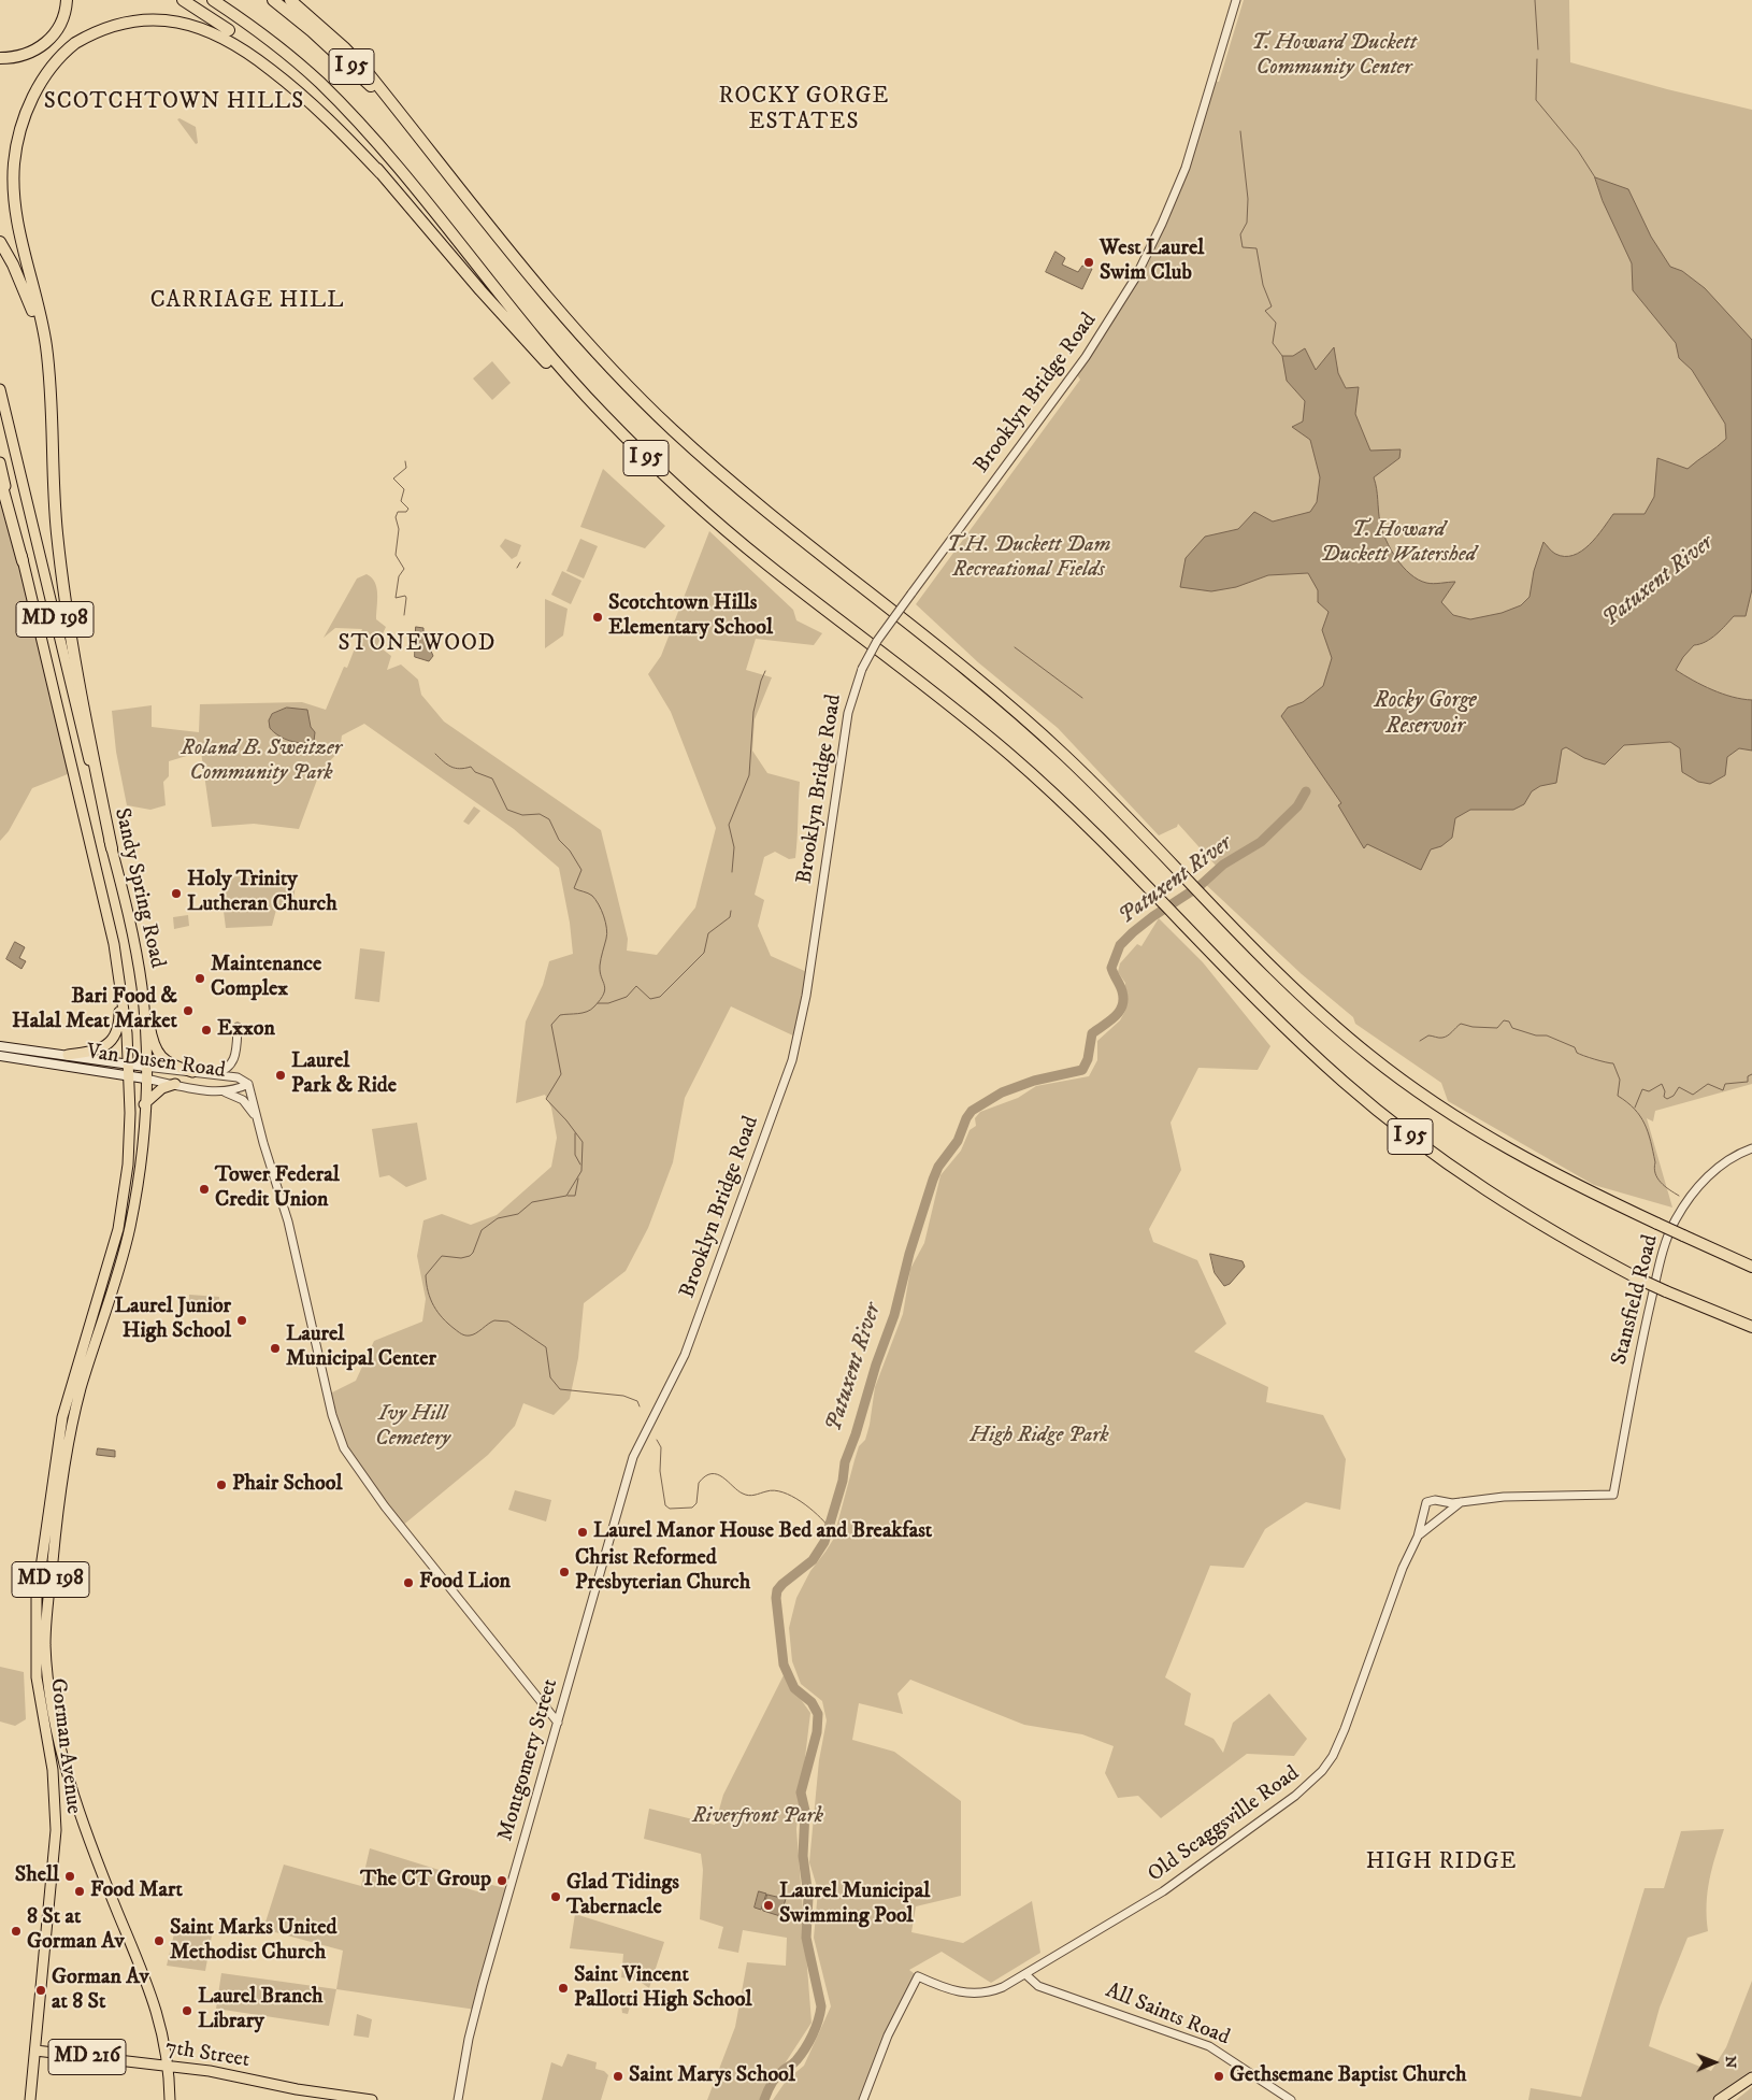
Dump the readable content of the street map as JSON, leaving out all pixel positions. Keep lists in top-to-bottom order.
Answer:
{
  "streets": {
    "highway": ["I 95"],
    "main road": [
      "MD 198",
      "Sandy Spring Road",
      "Van Dusen Road",
      "Gorman Avenue",
      "7th Street",
      "MD 216"
    ],
    "street": [
      "Brooklyn Bridge Road",
      "Stansfield Road",
      "Montgomery Street",
      "Old Scaggsville Road",
      "All Saints Road"
    ]
  },
  "crossings": [
    ["Brooklyn Bridge Road", "Montgomery Street"],
    ["MD 198", "Gorman Avenue"],
    ["MD 198", "7th Street"],
    ["Sandy Spring Road", "Van Dusen Road"],
    ["Sandy Spring Road", "Gorman Avenue"],
    ["Stansfield Road", "Old Scaggsville Road"],
    ["Gorman Avenue", "7th Street"],
    ["Old Scaggsville Road", "All Saints Road"]
  ],
  "districts": [
    "ROCKY GORGE ESTATES",
    "SCOTCHTOWN HILLS",
    "CARRIAGE HILL",
    "STONEWOOD",
    "HIGH RIDGE"
  ],
  "water": ["Patuxent River", "Rocky Gorge Reservoir"],
  "parks": [
    "T. Howard Duckett Community Center",
    "T. Howard Duckett Watershed",
    "T.H. Duckett Dam Recreational Fields",
    "Roland B. Sweitzer Community Park",
    "Ivy Hill Cemetery",
    "High Ridge Park",
    "Riverfront Park"
  ],
  "places": [
    "West Laurel Swim Club",
    "Scotchtown Hills Elementary School",
    "Holy Trinity Lutheran Church",
    "Maintenance Complex",
    "Bari Food & Halal Meat Market",
    "Exxon",
    "Laurel Park & Ride",
    "Tower Federal Credit Union",
    "Laurel Junior High School",
    "Laurel Municipal Center",
    "Phair School",
    "Laurel Manor House Bed and Breakfast",
    "Christ Reformed Presbyterian Church",
    "Food Lion",
    "Shell",
    "The CT Group",
    "Food Mart",
    "Glad Tidings Tabernacle",
    "Laurel Municipal Swimming Pool",
    "8 St at Gorman Av",
    "Saint Marks United Methodist Church",
    "Saint Vincent Pallotti High School",
    "Gorman Av at 8 St",
    "Laurel Branch Library",
    "Saint Marys School",
    "Gethsemane Baptist Church"
  ],
  "north": "right"
}
